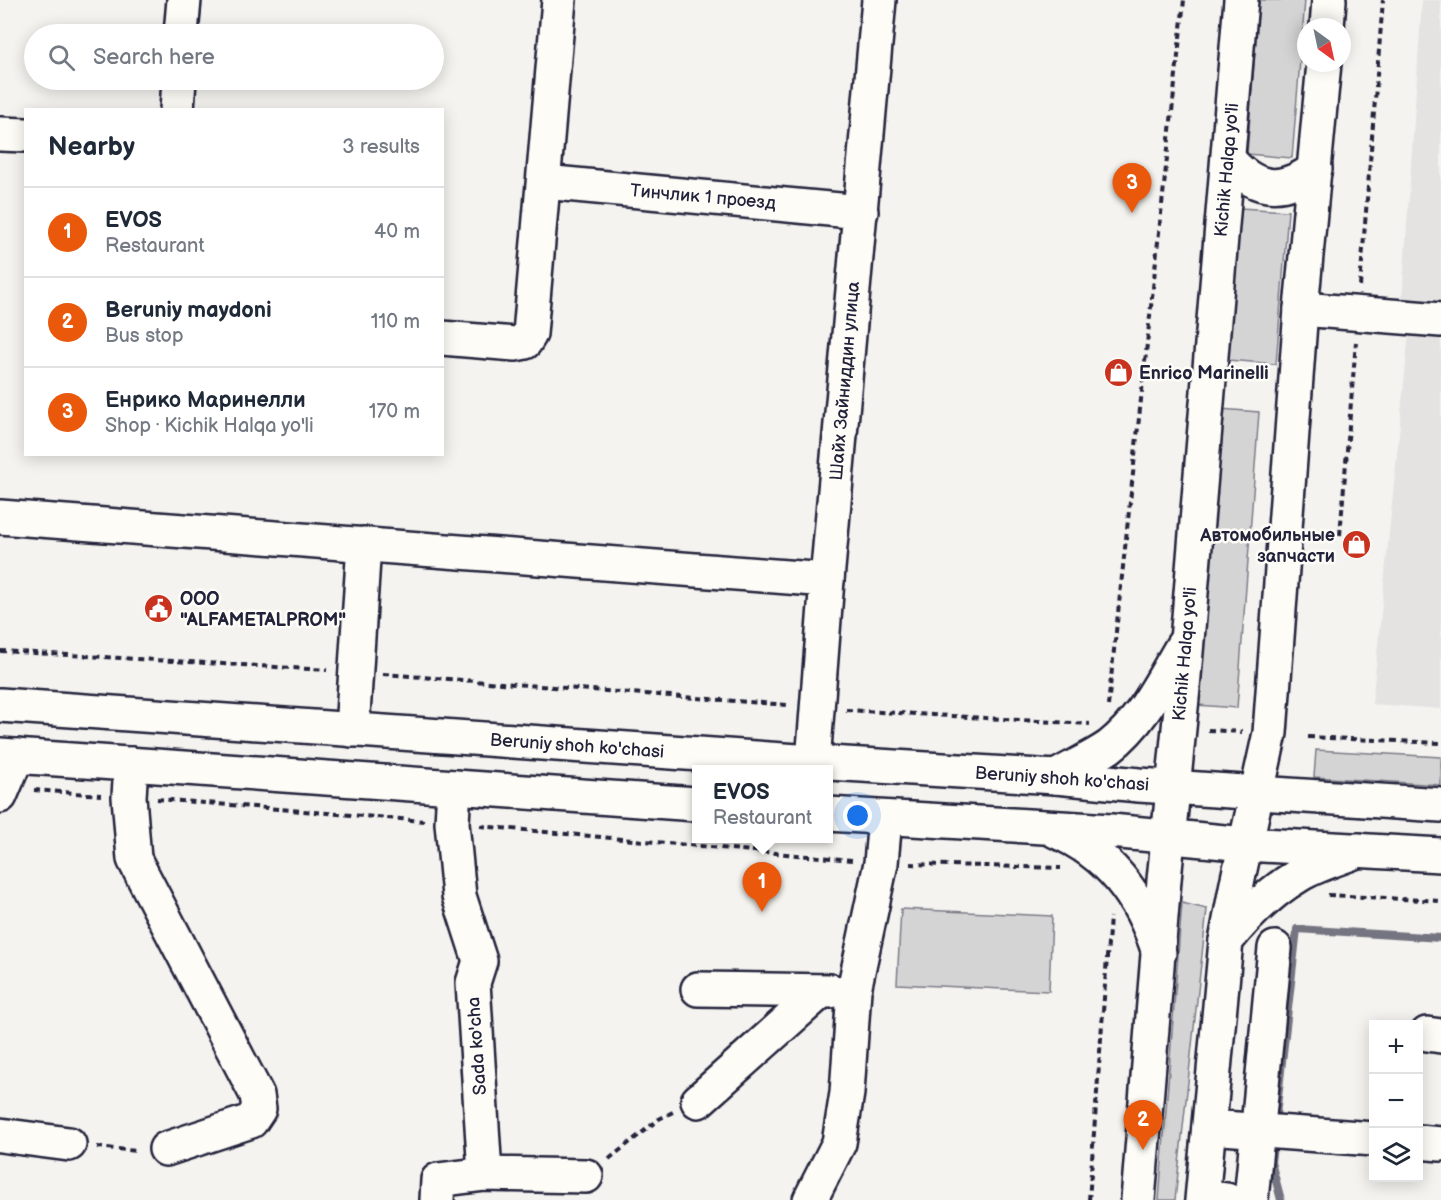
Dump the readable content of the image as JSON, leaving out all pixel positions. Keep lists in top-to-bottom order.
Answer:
{
  "streets": {
    "main road": [
      "Kichik Halqa yo'li",
      "Тинчлик 1 проезд",
      "Шайх Зайниддин улица",
      "Beruniy shoh ko'chasi",
      "Sada ko'cha"
    ]
  },
  "crossings": [
    ["Kichik Halqa yo'li", "Beruniy shoh ko'chasi"],
    ["Тинчлик 1 проезд", "Шайх Зайниддин улица"],
    ["Шайх Зайниддин улица", "Beruniy shoh ko'chasi"]
  ],
  "places": {
    "shop": ["Enrico Marinelli", "Автомобильные запчасти"],
    "public building": ["OOO \"ALFAMETALPROM\""]
  },
  "north": "bottom right",
  "page": {
    "search": "Search here",
    "heading": ["Nearby", "3 results"],
    "pins": ["3", "1", "2"],
    "list": [
      {
        "mark": "1",
        "name": "EVOS",
        "note": "Restaurant",
        "value": "40 m"
      },
      {
        "mark": "2",
        "name": "Beruniy maydoni",
        "note": "Bus stop",
        "value": "110 m"
      },
      {
        "mark": "3",
        "name": "Енрико Маринелли",
        "note": "Shop · Kichik Halqa yo'li",
        "value": "170 m"
      }
    ],
    "popup": ["EVOS", "Restaurant"],
    "map_buttons": ["+", "−"]
  }
}
